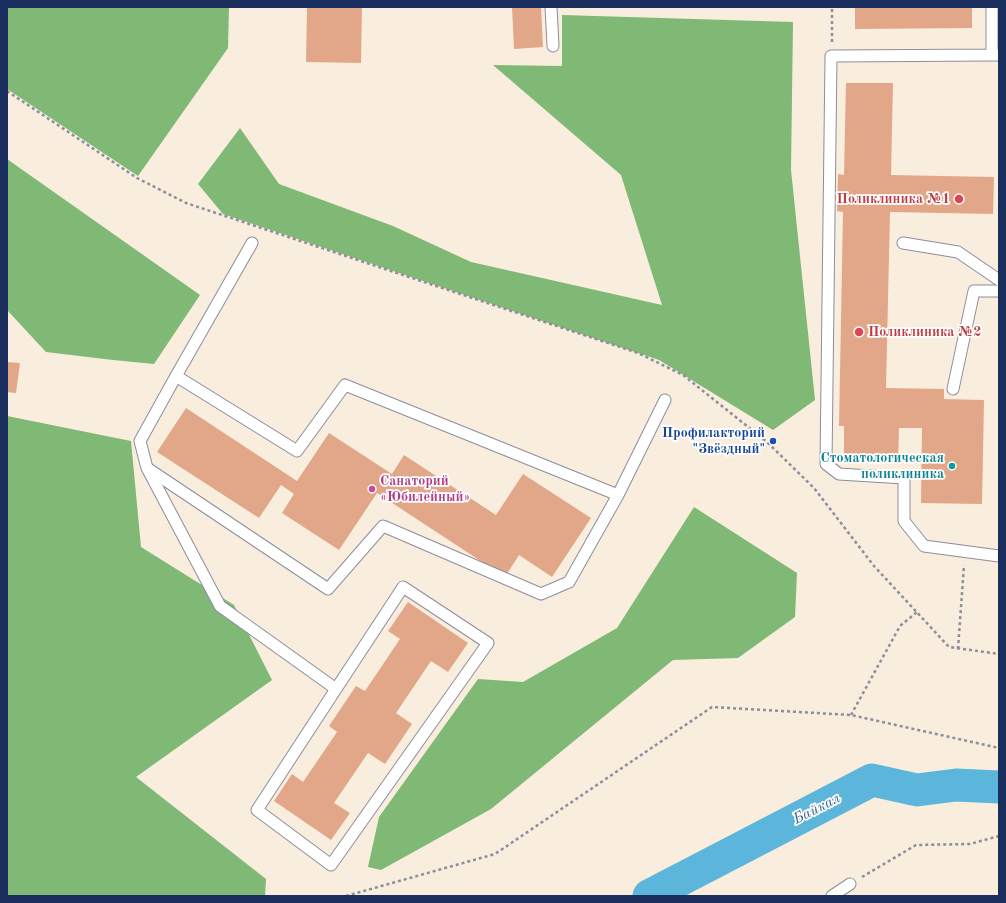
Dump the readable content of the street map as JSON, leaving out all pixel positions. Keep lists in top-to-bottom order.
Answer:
{
  "water": ["Байкал"],
  "places": [
    "Поликлиника №1",
    "Поликлиника №2",
    "Профилакторий \"Звёздный\"",
    "Стоматологическая поликлиника",
    "Санаторий «Юбилейный»"
  ]
}
